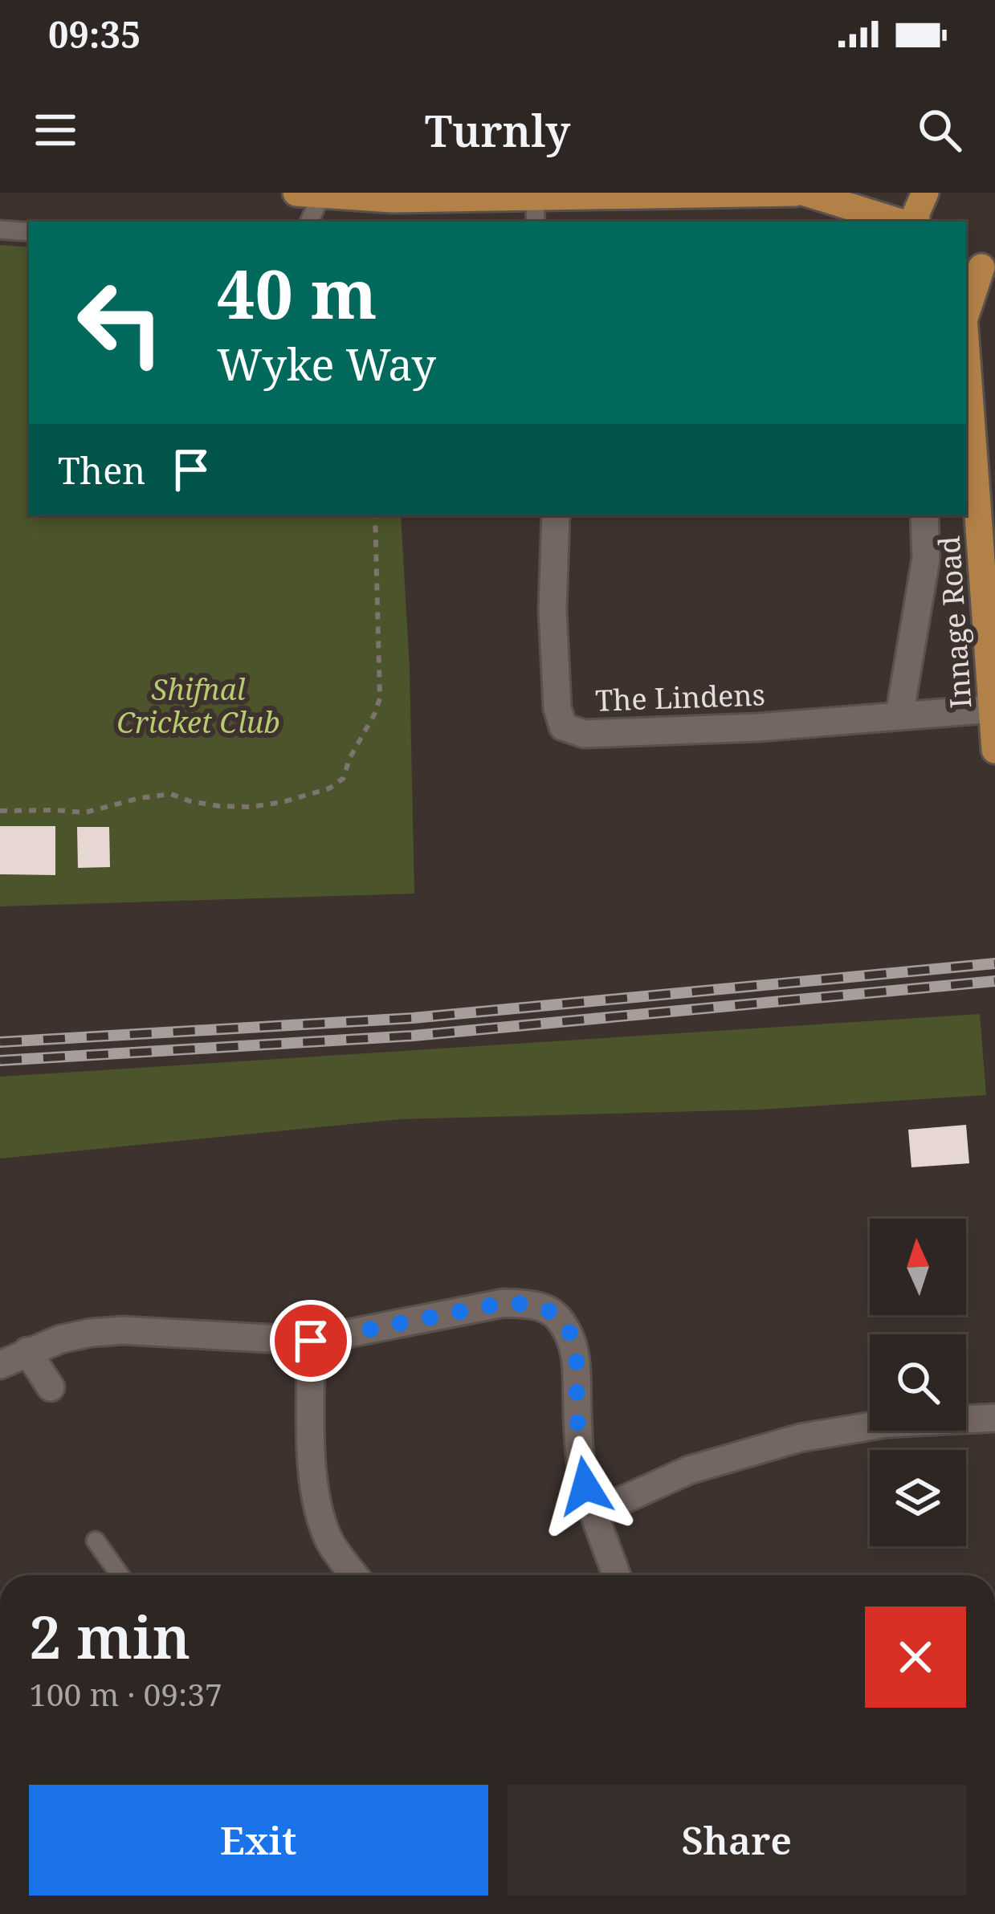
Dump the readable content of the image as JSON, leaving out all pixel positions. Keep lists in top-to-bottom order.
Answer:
{
  "streets": {
    "main road": ["Innage Road"],
    "street": ["The Lindens"]
  },
  "crossings": [
    ["Innage Road", "The Lindens"]
  ],
  "parks": ["Shifnal Cricket Club"],
  "north": "top",
  "page": {
    "status": "09:35",
    "header": "Turnly",
    "turn": ["40 m", "Wyke Way"],
    "then": "Then",
    "heading": ["2 min", "100 m · 09:37"],
    "buttons": ["Exit", "Share"]
  }
}
